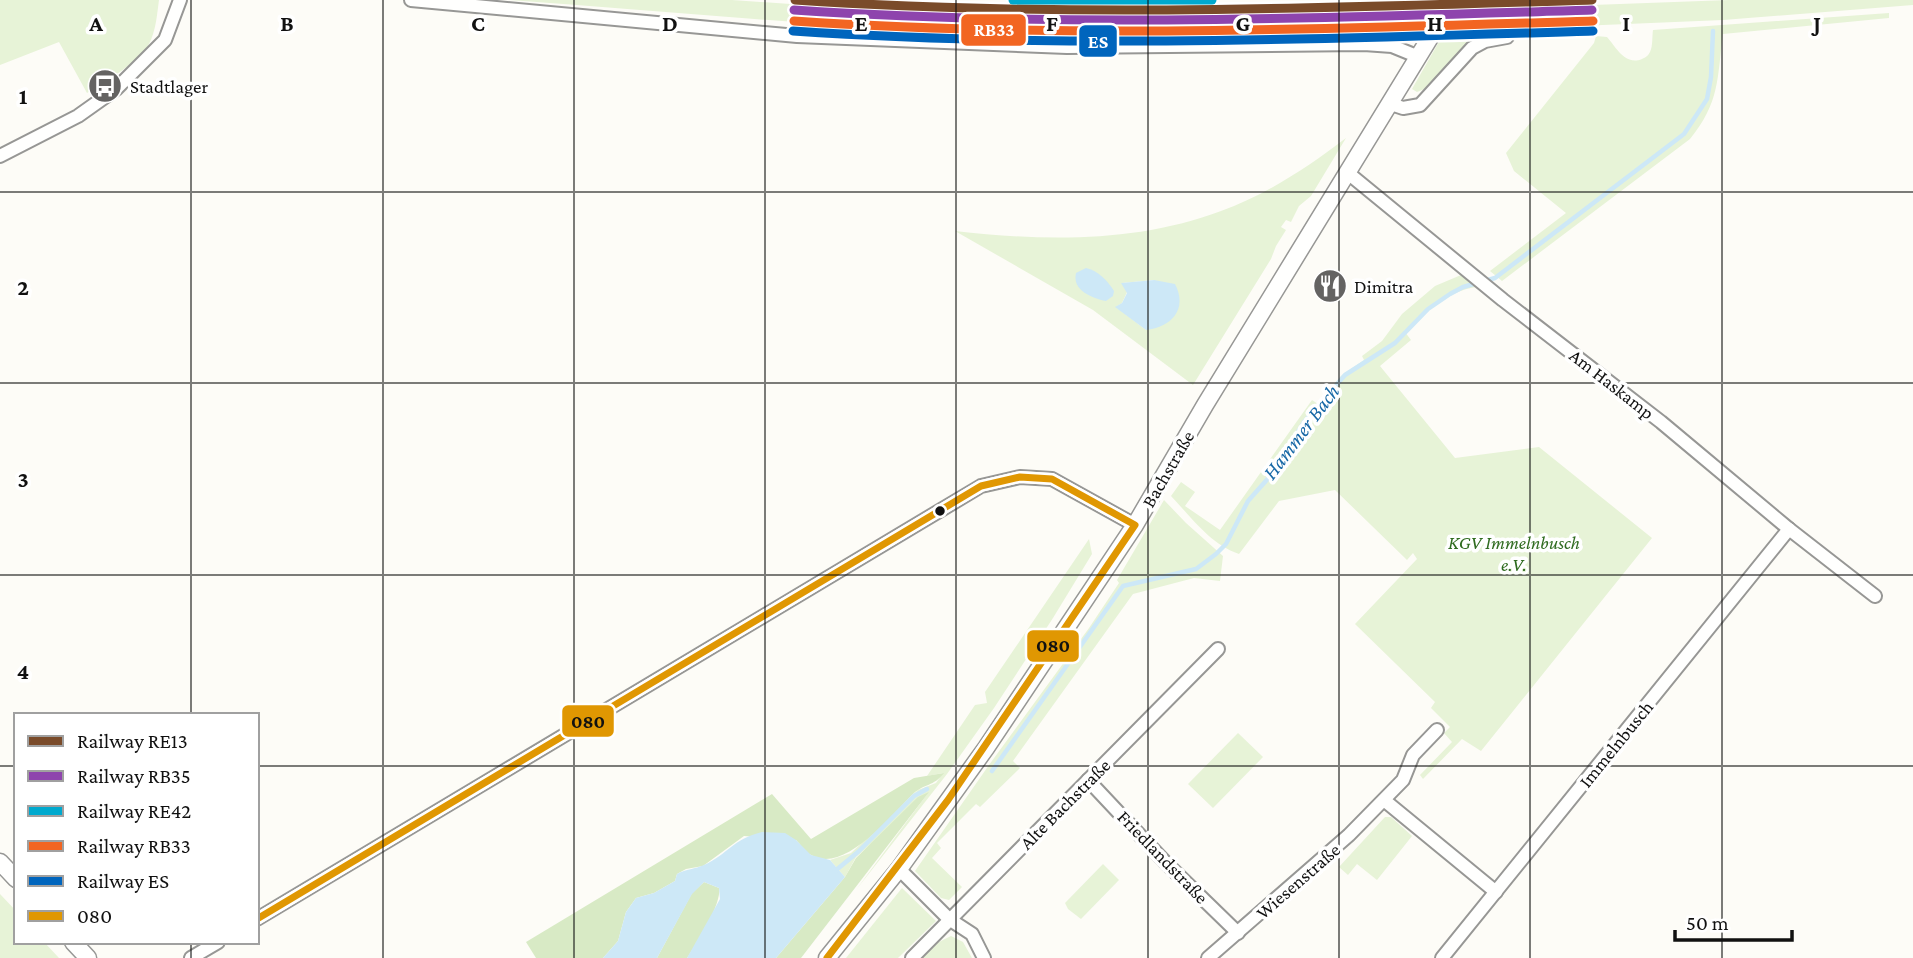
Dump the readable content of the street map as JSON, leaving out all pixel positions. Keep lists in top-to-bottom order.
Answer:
{
  "streets": {
    "street": [
      "Am Haskamp",
      "Bachstraße",
      "Immelnbusch",
      "Alte Bachstraße",
      "Friedlandstraße",
      "Wiesenstraße"
    ]
  },
  "crossings": [
    ["Am Haskamp", "Bachstraße"],
    ["Am Haskamp", "Immelnbusch"],
    ["Alte Bachstraße", "Friedlandstraße"],
    ["Friedlandstraße", "Wiesenstraße"]
  ],
  "water": ["Hammer Bach"],
  "parks": ["KGV Immelnbusch e.V."],
  "places": {
    "bus stop": ["Stadtlager"],
    "restaurant": ["Dimitra"]
  },
  "lines": [
    "rail line RE13",
    "rail line RE42",
    "rail line RB35",
    "rail line RB33",
    "rail line ES",
    "transit line 080"
  ],
  "legend": [
    "Railway RE13",
    "Railway RB35",
    "Railway RE42",
    "Railway RB33",
    "Railway ES",
    "080"
  ],
  "scale_bar": "50 m",
  "grid": {
    "columns": [
      "A",
      "B",
      "C",
      "D",
      "E",
      "F",
      "G",
      "H",
      "I",
      "J"
    ],
    "rows": [
      "1",
      "2",
      "3",
      "4"
    ]
  }
}
